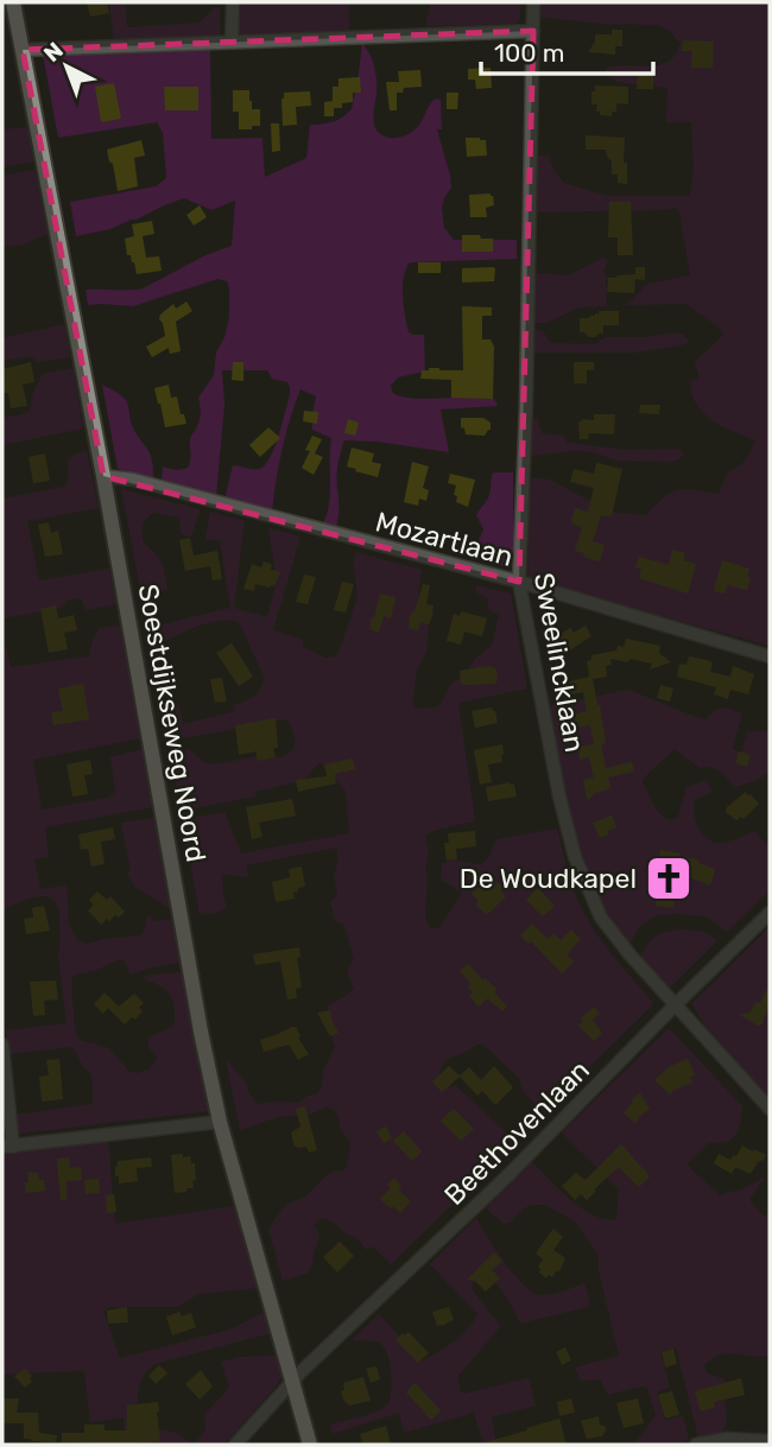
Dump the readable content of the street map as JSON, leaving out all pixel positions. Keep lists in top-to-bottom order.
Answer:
{
  "streets": {
    "main road": ["Soestdijkseweg Noord"],
    "street": ["Mozartlaan", "Sweelincklaan", "Beethovenlaan"]
  },
  "crossings": [
    ["Mozartlaan", "Sweelincklaan"],
    ["Mozartlaan", "Soestdijkseweg Noord"],
    ["Sweelincklaan", "Beethovenlaan"],
    ["Soestdijkseweg Noord", "Beethovenlaan"]
  ],
  "places": {
    "church": ["De Woudkapel"]
  },
  "scale_bar": "100 m",
  "north": "top left"
}
